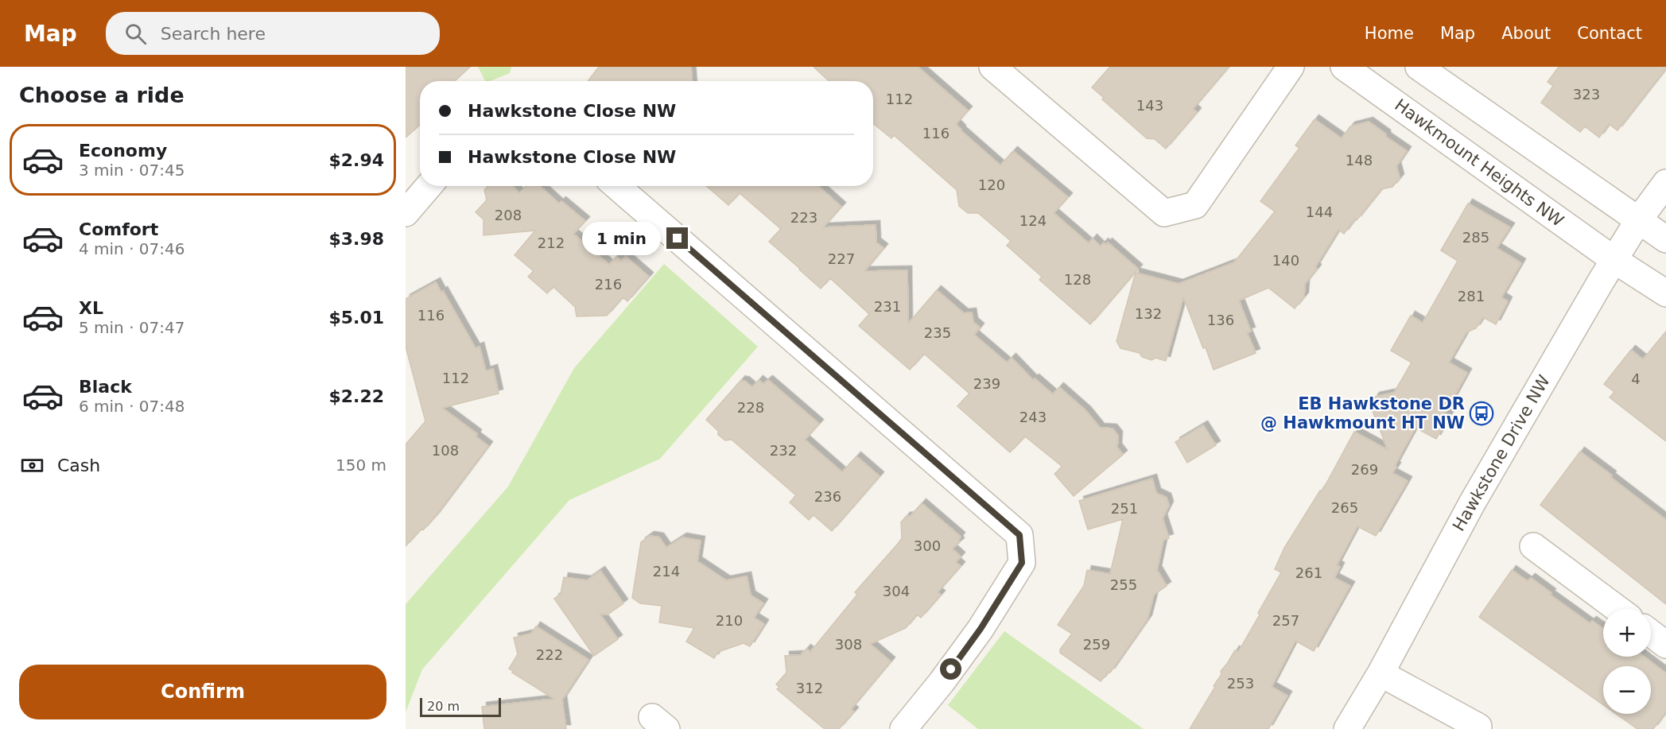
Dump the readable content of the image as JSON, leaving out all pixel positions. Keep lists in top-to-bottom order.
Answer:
{
  "streets": {
    "street": ["Hawkmount Heights NW", "Hawkstone Drive NW"]
  },
  "crossings": [
    ["Hawkmount Heights NW", "Hawkstone Drive NW"]
  ],
  "places": {
    "bus stop": ["EB Hawkstone DR @ Hawkmount HT NW"]
  },
  "house_numbers": [
    "323",
    "112",
    "143",
    "116",
    "148",
    "120",
    "144",
    "208",
    "223",
    "124",
    "285",
    "212",
    "227",
    "140",
    "128",
    "216",
    "281",
    "231",
    "132",
    "116",
    "136",
    "235",
    "112",
    "4",
    "239",
    "228",
    "243",
    "108",
    "232",
    "269",
    "236",
    "265",
    "251",
    "300",
    "214",
    "261",
    "255",
    "304",
    "210",
    "257",
    "308",
    "259",
    "222",
    "253",
    "312"
  ],
  "scale_bar": "20 m",
  "page": {
    "header": "Map",
    "search": "Search here",
    "nav": [
      "Home",
      "Map",
      "About",
      "Contact"
    ],
    "heading": "Choose a ride",
    "banner": ["Hawkstone Close NW", "Hawkstone Close NW"],
    "list": [
      {
        "name": "Economy",
        "note": "3 min · 07:45",
        "value": "$2.94"
      },
      {
        "name": "Comfort",
        "note": "4 min · 07:46",
        "value": "$3.98"
      },
      {
        "name": "XL",
        "note": "5 min · 07:47",
        "value": "$5.01"
      },
      {
        "name": "Black",
        "note": "6 min · 07:48",
        "value": "$2.22"
      }
    ],
    "bubble": "1 min",
    "pay": ["Cash", "150 m"],
    "map_buttons": ["+", "−"],
    "buttons": "Confirm",
    "scale": "20 m"
  }
}
